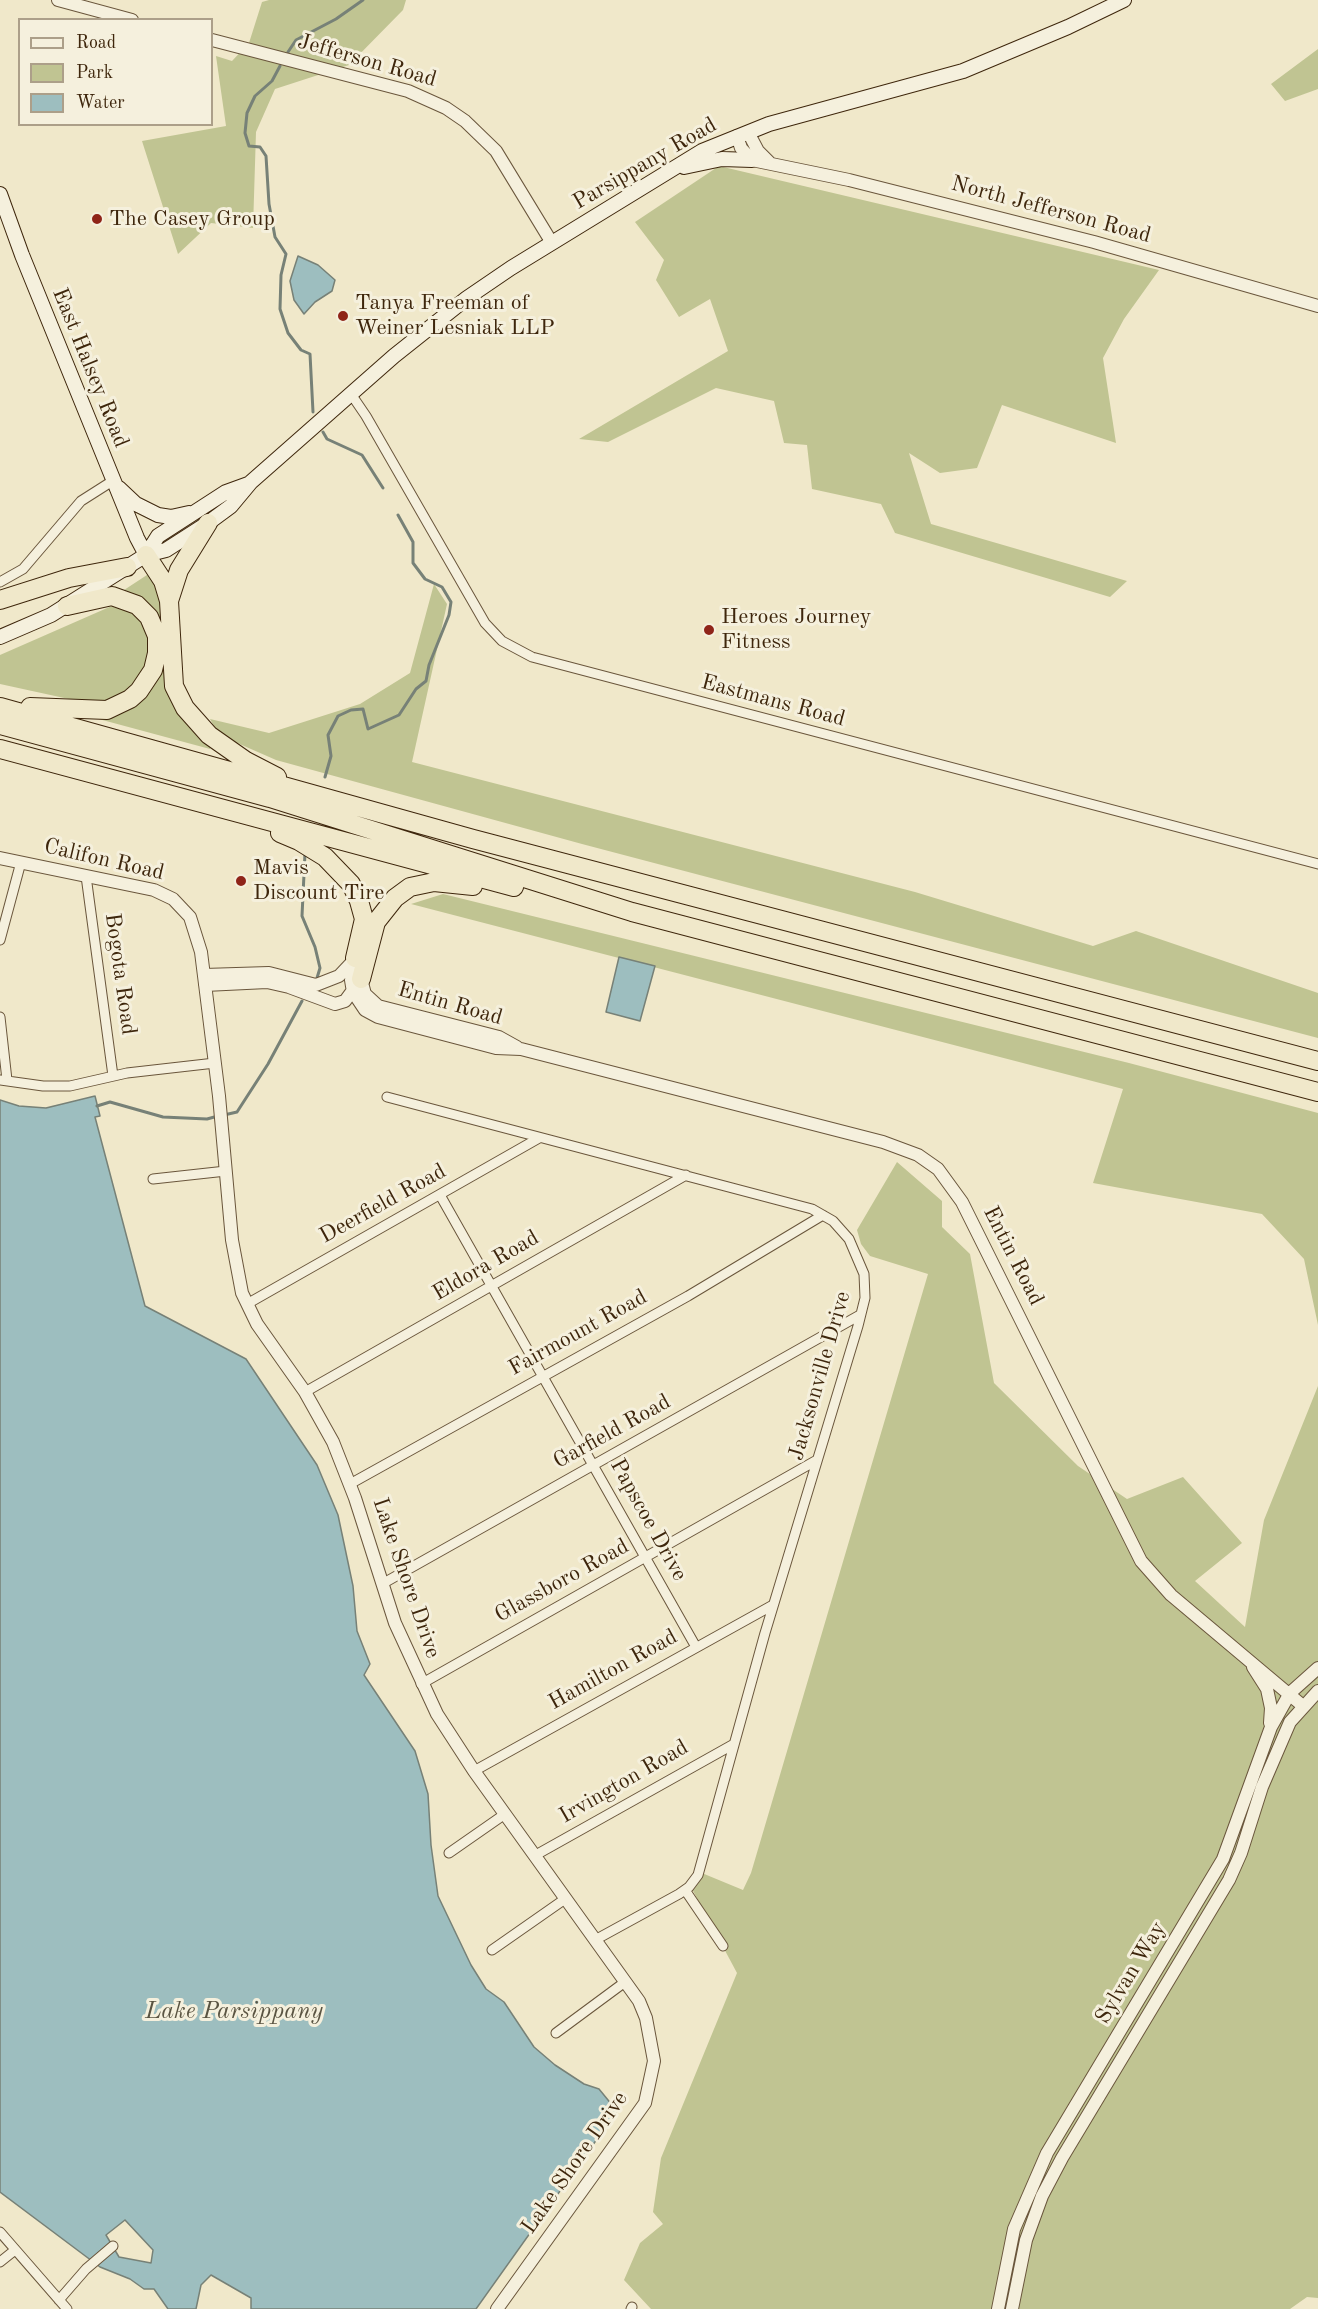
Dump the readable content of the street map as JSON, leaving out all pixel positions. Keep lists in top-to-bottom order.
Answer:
{
  "streets": {
    "main road": ["Parsippany Road", "East Halsey Road"],
    "street": [
      "Jefferson Road",
      "North Jefferson Road",
      "Eastmans Road",
      "Califon Road",
      "Bogota Road",
      "Entin Road",
      "Deerfield Road",
      "Eldora Road",
      "Fairmount Road",
      "Jacksonville Drive",
      "Garfield Road",
      "Papscoe Drive",
      "Lake Shore Drive",
      "Glassboro Road",
      "Hamilton Road",
      "Irvington Road",
      "Sylvan Way"
    ]
  },
  "crossings": [
    ["Jefferson Road", "Parsippany Road"],
    ["Parsippany Road", "East Halsey Road"],
    ["Parsippany Road", "Eastmans Road"],
    ["Califon Road", "Bogota Road"],
    ["Califon Road", "Lake Shore Drive"],
    ["Entin Road", "Sylvan Way"],
    ["Deerfield Road", "Jacksonville Drive"],
    ["Deerfield Road", "Papscoe Drive"],
    ["Deerfield Road", "Lake Shore Drive"],
    ["Eldora Road", "Jacksonville Drive"],
    ["Eldora Road", "Papscoe Drive"],
    ["Eldora Road", "Lake Shore Drive"],
    ["Fairmount Road", "Jacksonville Drive"],
    ["Fairmount Road", "Papscoe Drive"],
    ["Fairmount Road", "Lake Shore Drive"],
    ["Jacksonville Drive", "Garfield Road"],
    ["Jacksonville Drive", "Lake Shore Drive"],
    ["Jacksonville Drive", "Glassboro Road"],
    ["Jacksonville Drive", "Hamilton Road"],
    ["Jacksonville Drive", "Irvington Road"],
    ["Garfield Road", "Papscoe Drive"],
    ["Garfield Road", "Lake Shore Drive"],
    ["Papscoe Drive", "Glassboro Road"],
    ["Papscoe Drive", "Hamilton Road"],
    ["Lake Shore Drive", "Glassboro Road"],
    ["Lake Shore Drive", "Hamilton Road"],
    ["Lake Shore Drive", "Irvington Road"]
  ],
  "water": ["Lake Parsippany"],
  "places": [
    "The Casey Group",
    "Tanya Freeman of Weiner Lesniak LLP",
    "Heroes Journey Fitness",
    "Mavis Discount Tire"
  ],
  "legend": ["Road", "Park", "Water"]
}
